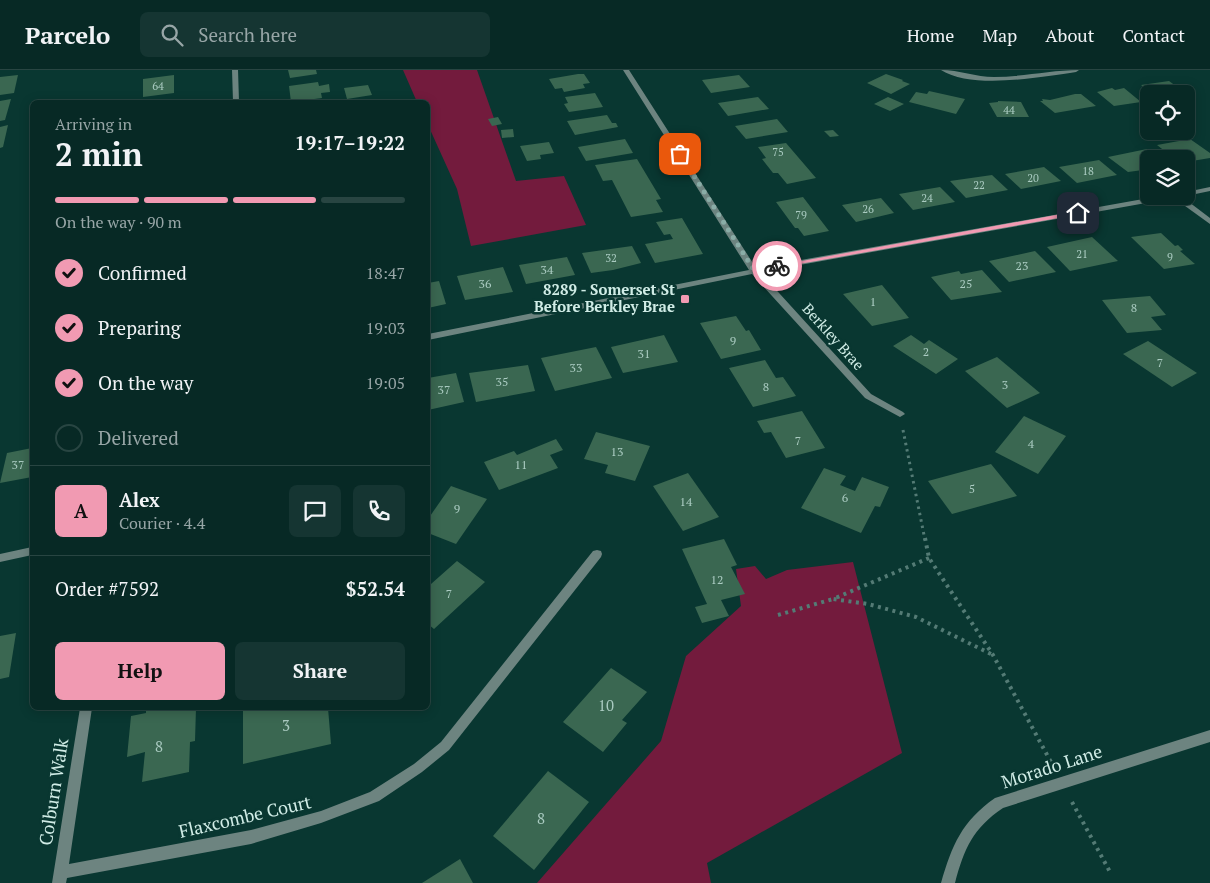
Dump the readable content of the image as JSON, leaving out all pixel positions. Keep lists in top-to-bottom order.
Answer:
{
  "streets": {
    "street": [
      "Berkley Brae",
      "Morado Lane",
      "Colburn Walk",
      "Flaxcombe Court"
    ]
  },
  "crossings": [
    ["Colburn Walk", "Flaxcombe Court"]
  ],
  "places": {
    "transit": ["8289 - Somerset St Before Berkley Brae"]
  },
  "house_numbers": [
    "64",
    "44",
    "75",
    "18",
    "20",
    "22",
    "24",
    "26",
    "79",
    "21",
    "9",
    "32",
    "23",
    "34",
    "36",
    "25",
    "1",
    "8",
    "9",
    "2",
    "31",
    "7",
    "33",
    "35",
    "3",
    "8",
    "37",
    "7",
    "4",
    "13",
    "37",
    "11",
    "5",
    "6",
    "14",
    "9",
    "12",
    "7",
    "10",
    "3",
    "8",
    "8"
  ],
  "page": {
    "header": "Parcelo",
    "search": "Search here",
    "nav": [
      "Home",
      "Map",
      "About",
      "Contact"
    ],
    "heading": ["2 min", "Arriving in", "19:17–19:22"],
    "panel": [
      "Alex",
      "Courier · 4.4",
      "Order #7592",
      "$52.54"
    ],
    "bar": "On the way · 90 m",
    "list": [
      ["Confirmed", "18:47"],
      ["Preparing", "19:03"],
      ["On the way", "19:05"],
      "Delivered"
    ],
    "round": "A",
    "buttons": ["Help", "Share"]
  }
}
